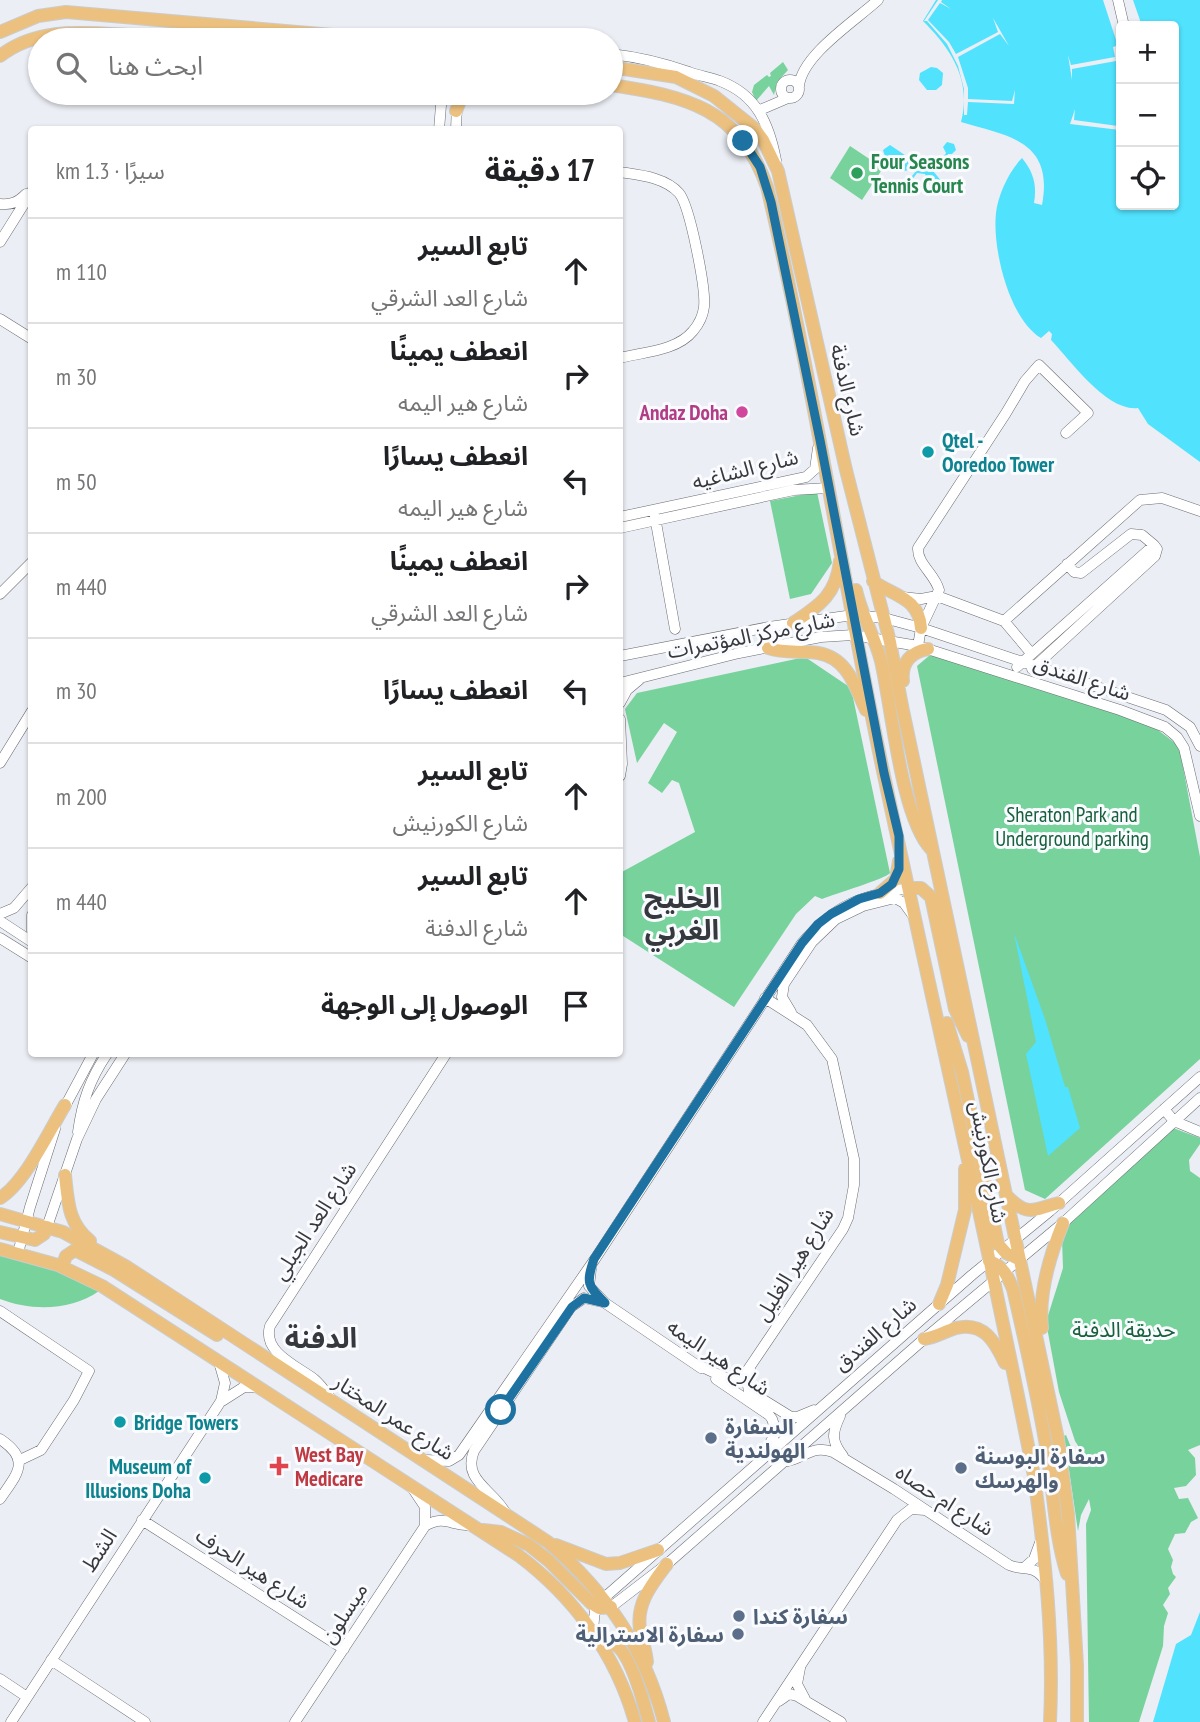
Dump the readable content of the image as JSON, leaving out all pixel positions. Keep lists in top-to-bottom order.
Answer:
{
  "streets": {
    "main road": ["شارع الدفنة", "شارع الكورنيش", "شارع عمر المختار"],
    "street": [
      "شارع الشاغيه",
      "شارع مركز المؤتمرات",
      "شارع الفندق",
      "شارع العد الجبلي",
      "شارع هير الغليل",
      "شارع هير اليمه",
      "شارع ام حصاه",
      "الشط",
      "شارع هير الحرف",
      "ميسلون"
    ]
  },
  "crossings": [
    ["شارع الدفنة", "شارع الشاغيه"],
    ["شارع الدفنة", "شارع مركز المؤتمرات"],
    ["شارع الدفنة", "شارع الفندق"],
    ["شارع الدفنة", "شارع الكورنيش"],
    ["شارع مركز المؤتمرات", "شارع الفندق"],
    ["شارع مركز المؤتمرات", "شارع الكورنيش"],
    ["شارع الفندق", "شارع الكورنيش"],
    ["شارع الفندق", "شارع هير اليمه"],
    ["شارع الفندق", "شارع عمر المختار"],
    ["شارع الفندق", "شارع ام حصاه"],
    ["شارع الكورنيش", "شارع ام حصاه"],
    ["شارع العد الجبلي", "شارع عمر المختار"],
    ["الشط", "شارع هير الحرف"],
    ["شارع هير الحرف", "ميسلون"]
  ],
  "districts": ["الخليج الغربي", "الدفنة"],
  "parks": ["Sheraton Park and Underground parking", "حديقة الدفنة"],
  "places": {
    "other": [
      "Four Seasons Tennis Court",
      "Andaz Doha",
      "Qtel - Ooredoo Tower",
      "Bridge Towers",
      "السفارة الهولندية",
      "سفارة البوسنة والهرسك",
      "Museum of Illusions Doha",
      "سفارة كندا",
      "سفارة الاسترالية"
    ],
    "health": ["West Bay Medicare"]
  },
  "page": {
    "map_buttons": ["+", "−"],
    "search": "ابحث هنا",
    "heading": ["17 دقيقة", "سيرًا · 1.3 km"],
    "list": [
      ["تابع السير", "شارع العد الشرقي", "110 m"],
      ["انعطف يمينًا", "شارع هير اليمه", "30 m"],
      ["انعطف يسارًا", "شارع هير اليمه", "50 m"],
      ["انعطف يمينًا", "شارع العد الشرقي", "440 m"],
      ["انعطف يسارًا", "30 m"],
      ["تابع السير", "شارع الكورنيش", "200 m"],
      ["تابع السير", "شارع الدفنة", "440 m"],
      "الوصول إلى الوجهة"
    ]
  }
}
